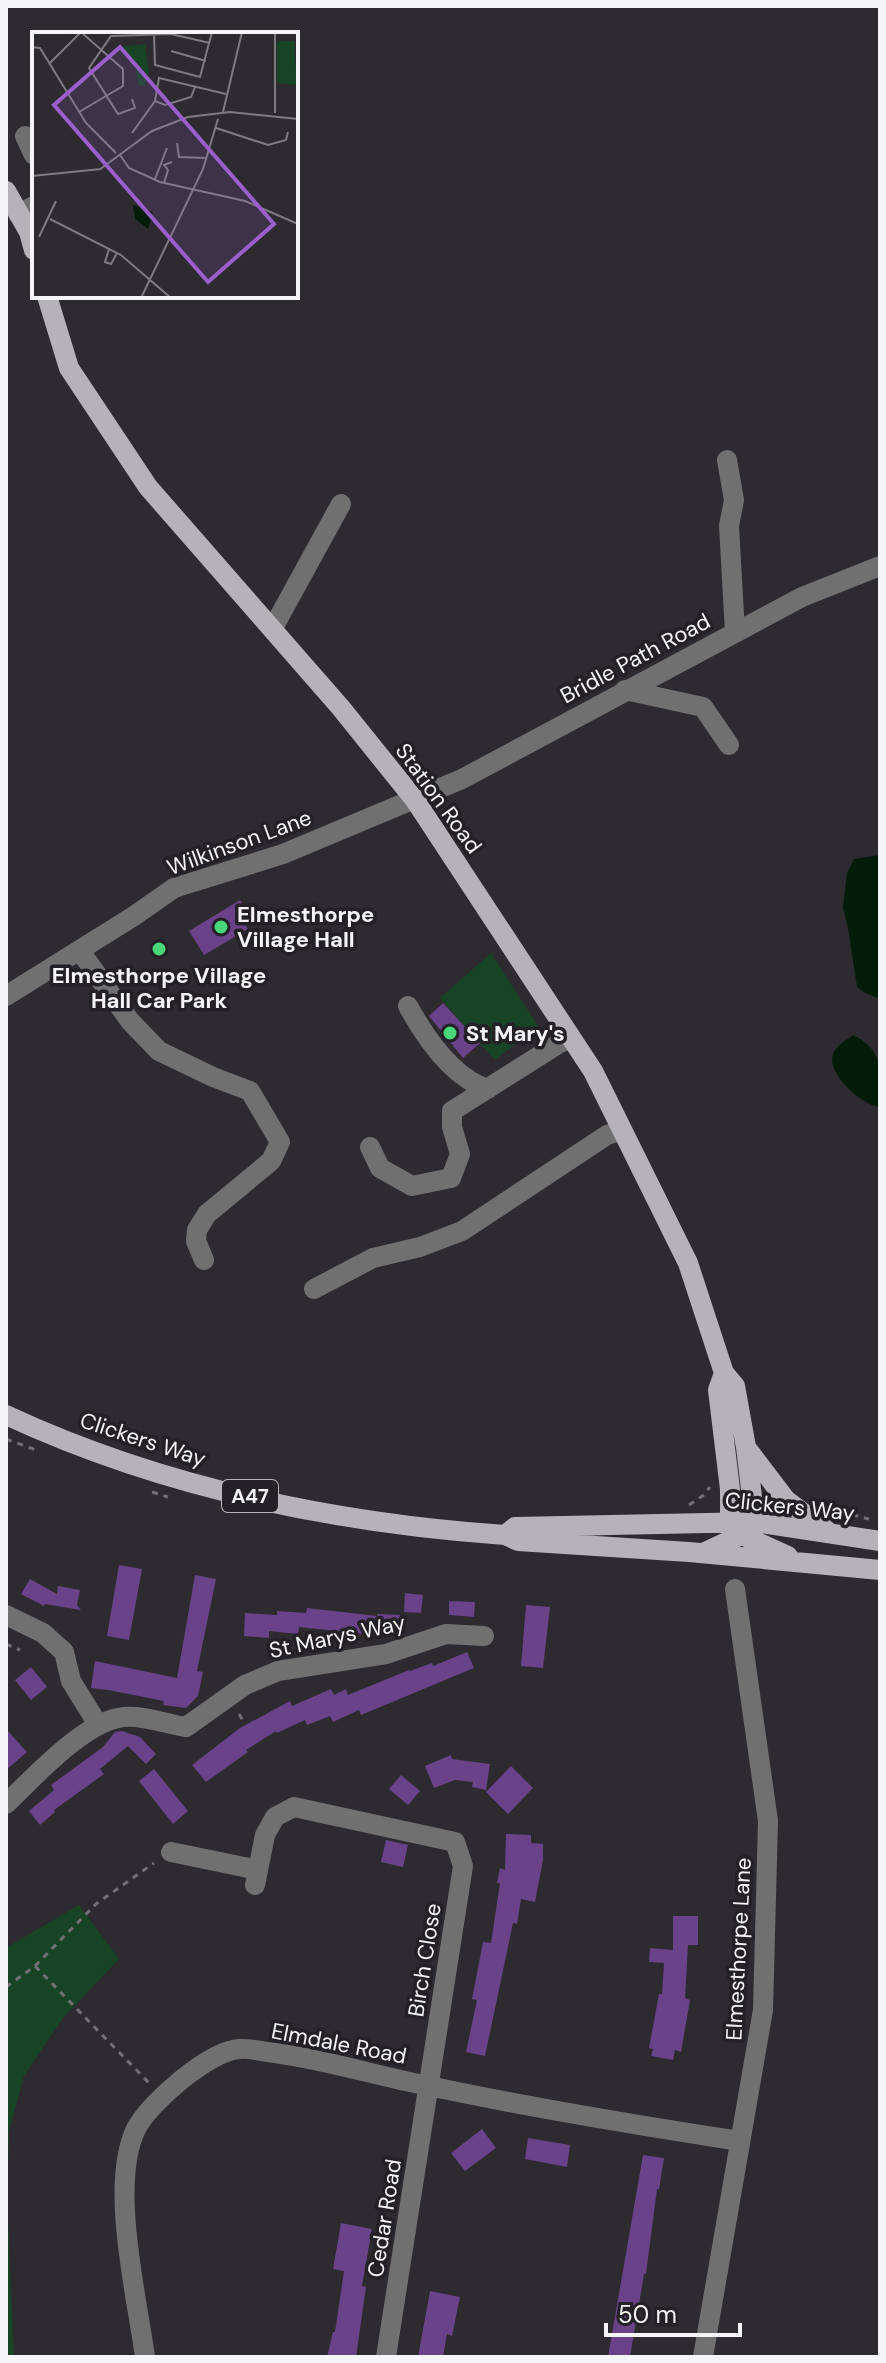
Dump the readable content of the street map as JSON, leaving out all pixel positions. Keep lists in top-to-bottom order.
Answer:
{
  "streets": {
    "main road": ["Station Road", "Clickers Way", "A47"],
    "street": [
      "Bridle Path Road",
      "Wilkinson Lane",
      "St Marys Way",
      "Elmesthorpe Lane",
      "Birch Close",
      "Elmdale Road",
      "Cedar Road"
    ]
  },
  "crossings": [
    ["Bridle Path Road", "Station Road"],
    ["Bridle Path Road", "Wilkinson Lane"],
    ["Station Road", "Wilkinson Lane"],
    ["Station Road", "Clickers Way"],
    ["Elmesthorpe Lane", "Elmdale Road"],
    ["Birch Close", "Elmdale Road"],
    ["Birch Close", "Cedar Road"],
    ["Elmdale Road", "Cedar Road"]
  ],
  "places": ["Elmesthorpe Village Hall", "Elmesthorpe Village Hall Car Park", "St Mary's"],
  "scale_bar": "50 m"
}
